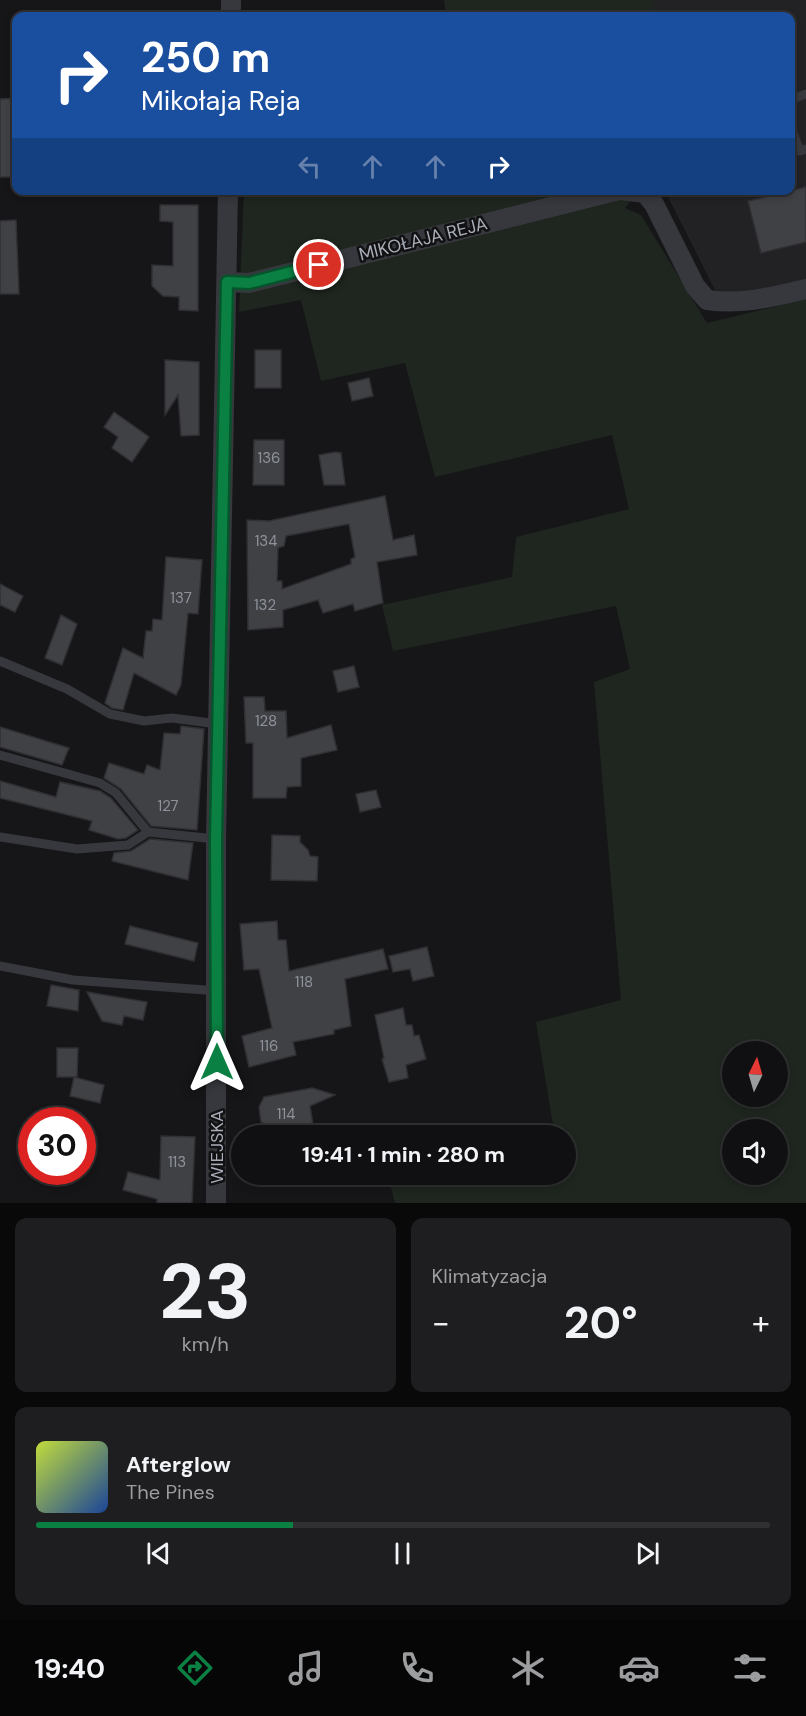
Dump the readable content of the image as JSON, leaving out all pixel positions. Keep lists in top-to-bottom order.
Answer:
{
  "streets": {
    "street": ["MIKOŁAJA REJA", "WIEJSKA"]
  },
  "crossings": [
    ["MIKOŁAJA REJA", "WIEJSKA"]
  ],
  "house_numbers": [
    "136",
    "134",
    "137",
    "132",
    "128",
    "127",
    "118",
    "116",
    "114",
    "113"
  ],
  "north": "top",
  "page": {
    "turn": ["250 m", "Mikołaja Reja"],
    "limit": "30",
    "trip": "19:41 · 1 min · 280 m",
    "tile": [
      ["23", "km/h"],
      "Klimatyzacja"
    ],
    "heat": ["−", "20°", "+"],
    "song": ["Afterglow", "The Pines"],
    "tabs": "19:40"
  }
}
